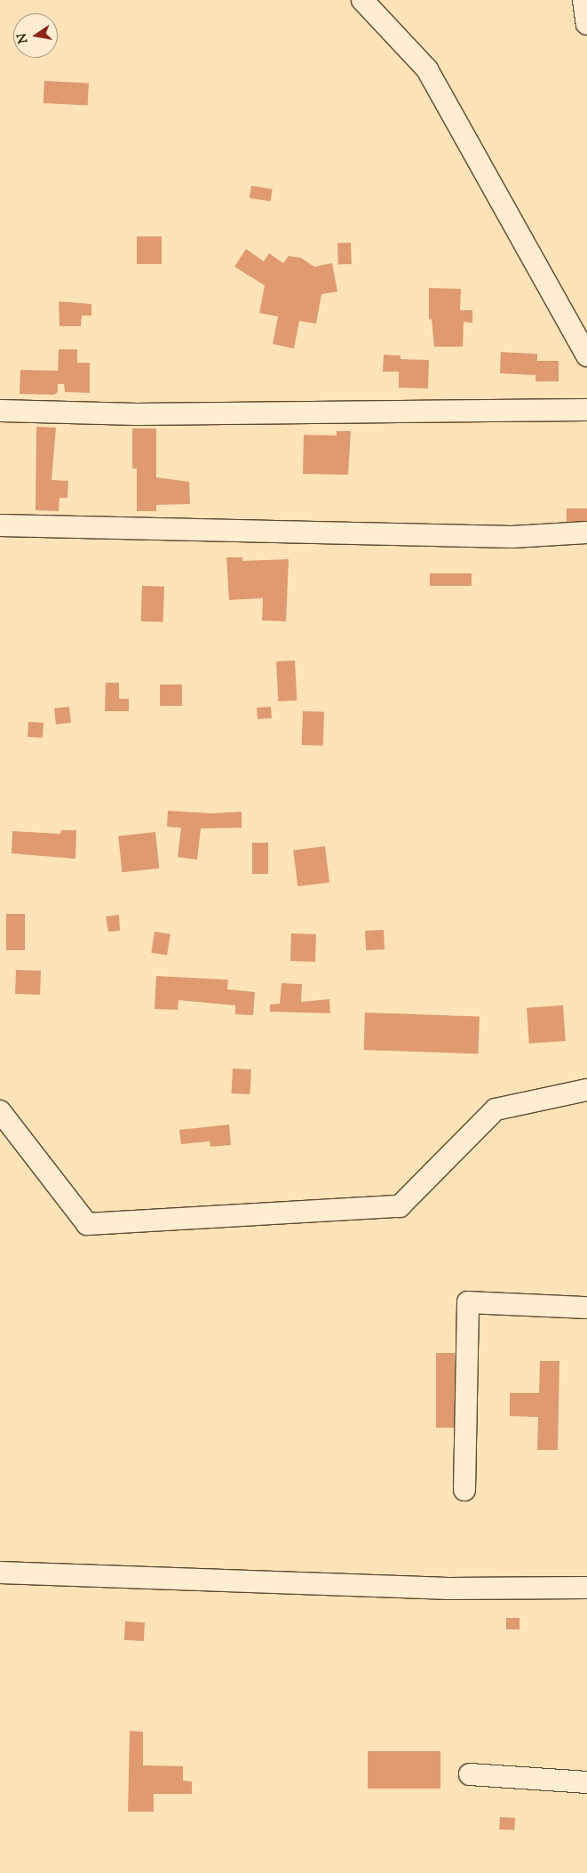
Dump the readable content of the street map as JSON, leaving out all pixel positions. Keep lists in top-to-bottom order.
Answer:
{
  "north": "left"
}
